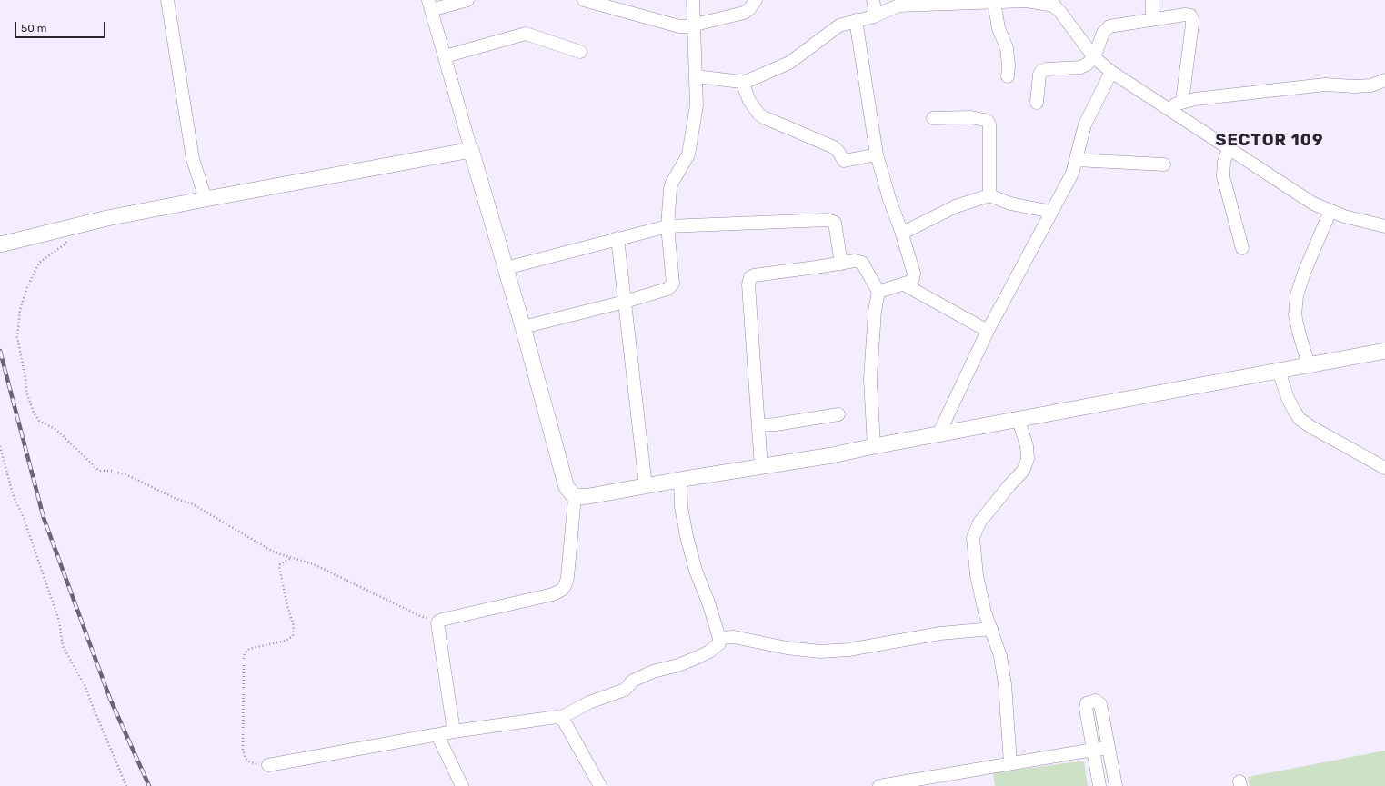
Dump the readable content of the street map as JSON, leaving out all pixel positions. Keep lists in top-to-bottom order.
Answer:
{
  "districts": ["SECTOR 109"],
  "scale_bar": "50 m"
}
